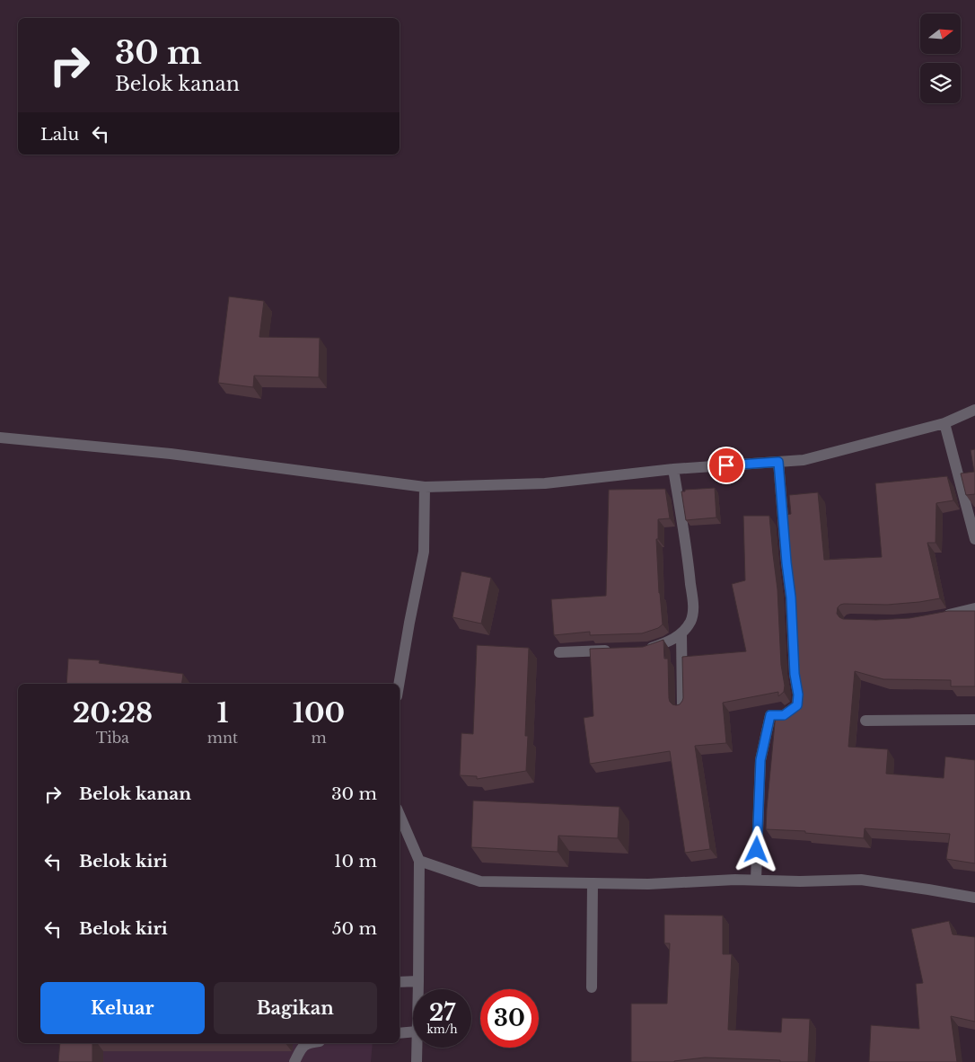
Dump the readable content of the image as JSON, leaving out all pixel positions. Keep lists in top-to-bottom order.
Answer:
{
  "north": "right",
  "page": {
    "turn": ["30 m", "Belok kanan"],
    "then": "Lalu",
    "eta": [
      "20:28",
      "Tiba",
      "1",
      "mnt",
      "100",
      "m"
    ],
    "list": [
      {
        "name": "Belok kanan",
        "value": "30 m"
      },
      {
        "name": "Belok kiri",
        "value": "10 m"
      },
      {
        "name": "Belok kiri",
        "value": "50 m"
      }
    ],
    "buttons": ["Keluar", "Bagikan"],
    "speed": "27 km/h",
    "limit": "30"
  }
}
